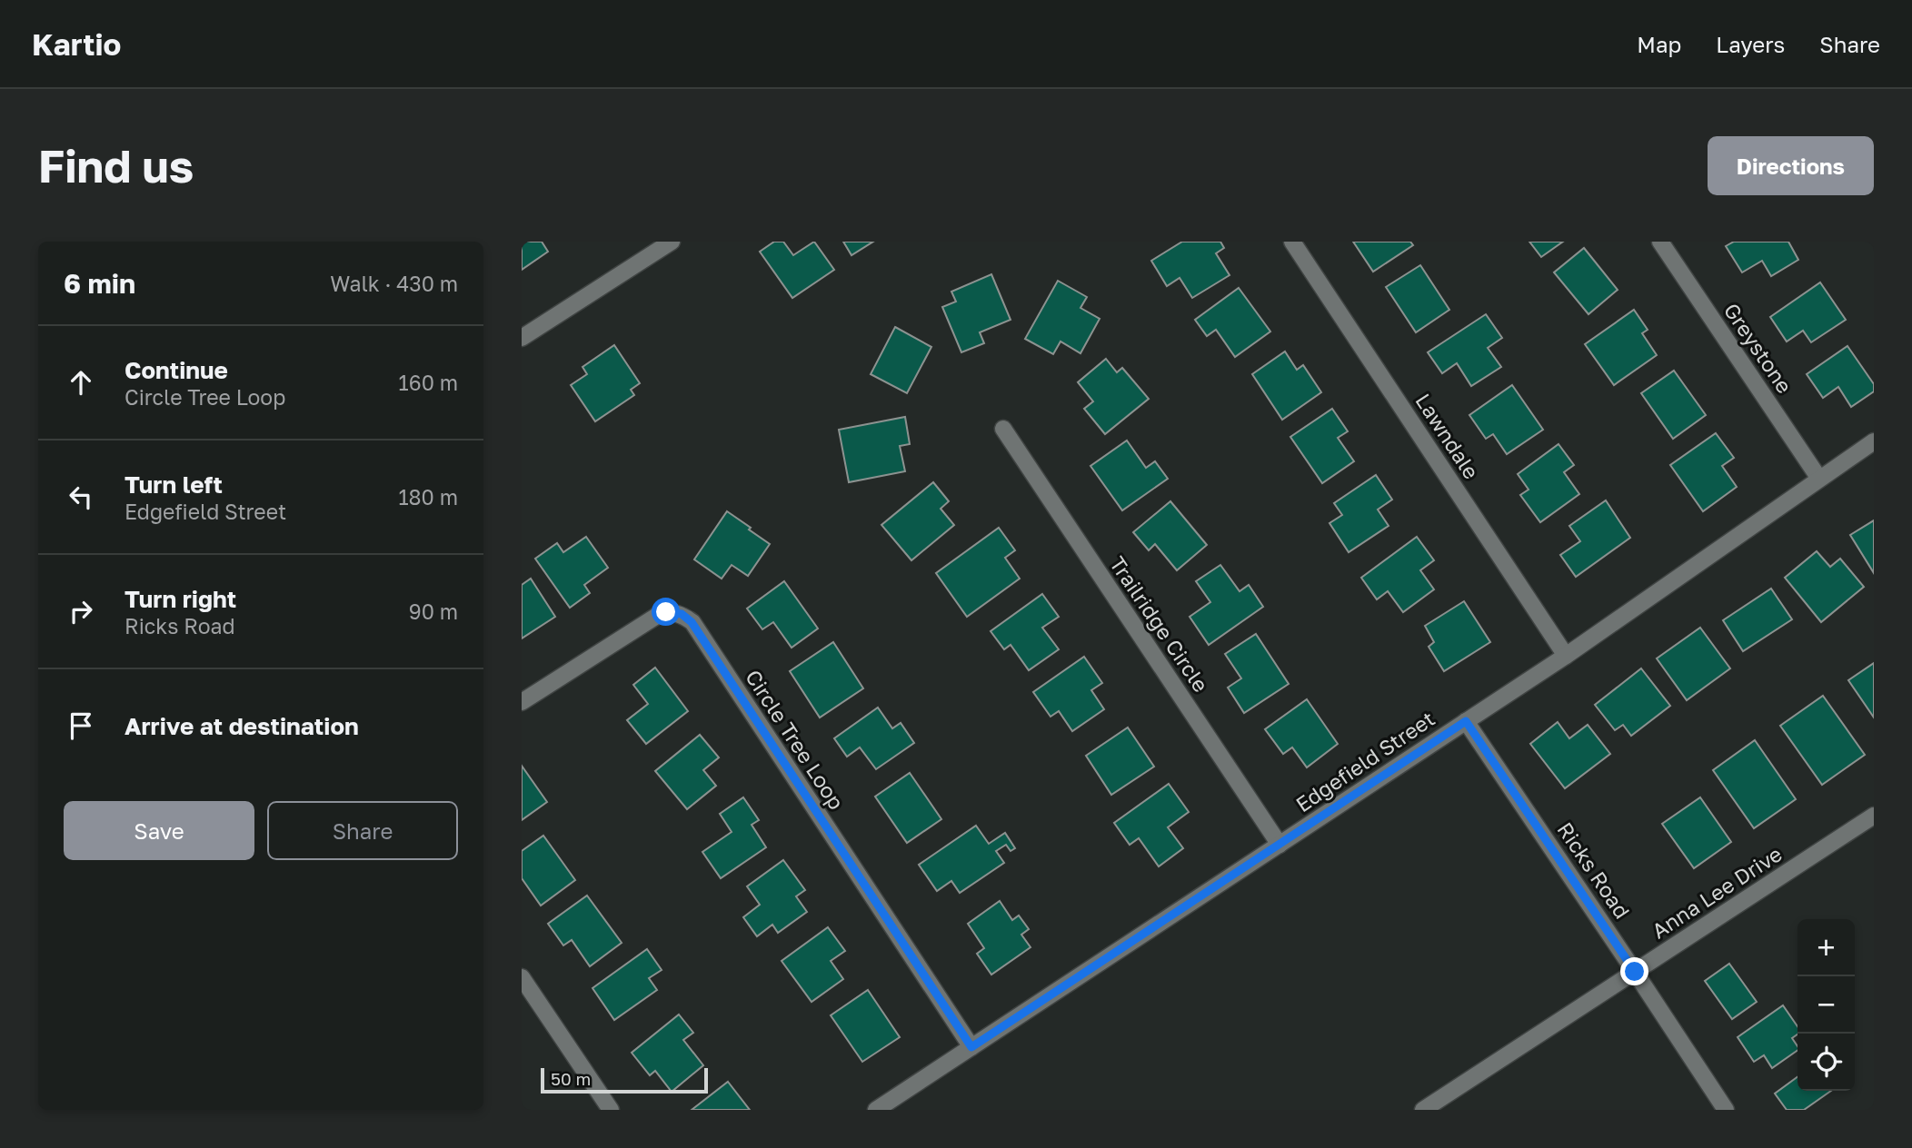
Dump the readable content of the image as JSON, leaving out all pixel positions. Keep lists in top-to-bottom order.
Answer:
{
  "streets": {
    "street": [
      "Greystone",
      "Lawndale",
      "Trailridge Circle",
      "Circle Tree Loop",
      "Edgefield Street",
      "Ricks Road",
      "Anna Lee Drive"
    ]
  },
  "crossings": [
    ["Greystone", "Edgefield Street"],
    ["Lawndale", "Edgefield Street"],
    ["Trailridge Circle", "Edgefield Street"],
    ["Circle Tree Loop", "Edgefield Street"],
    ["Edgefield Street", "Ricks Road"],
    ["Ricks Road", "Anna Lee Drive"]
  ],
  "scale_bar": "50 m",
  "page": {
    "header": "Kartio",
    "nav": ["Map", "Layers", "Share"],
    "buttons": [
      "Directions",
      ["Save", "Share"]
    ],
    "title": "Find us",
    "heading": ["6 min", "Walk · 430 m"],
    "list": [
      ["Continue", "Circle Tree Loop", "160 m"],
      ["Turn left", "Edgefield Street", "180 m"],
      ["Turn right", "Ricks Road", "90 m"],
      "Arrive at destination"
    ],
    "map_buttons": ["+", "−"],
    "scale": "50 m"
  }
}
